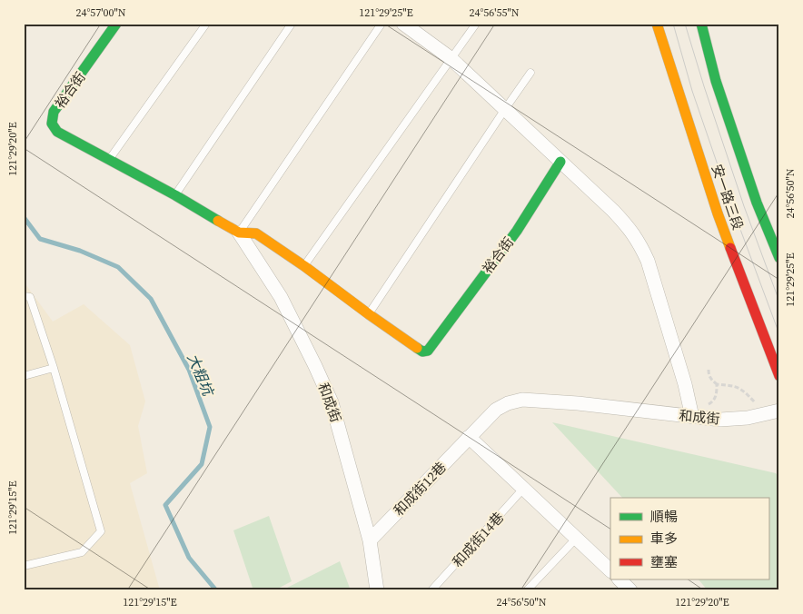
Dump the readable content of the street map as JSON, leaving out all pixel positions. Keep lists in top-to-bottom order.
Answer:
{
  "streets": {
    "street": [
      "裕合街",
      "安一路三段",
      "和成街",
      "和成街12巷"
    ],
    "lane": ["和成街14巷"]
  },
  "crossings": [
    ["裕合街", "和成街"],
    ["和成街", "和成街12巷"]
  ],
  "water": ["大粗坑"],
  "legend": ["順暢", "車多", "壅塞"],
  "coordinates": [
    "24°57'00\"N",
    "121°29'25\"E",
    "24°56'55\"N",
    "121°29'20\"E",
    "24°56'50\"N",
    "121°29'15\"E"
  ]
}
